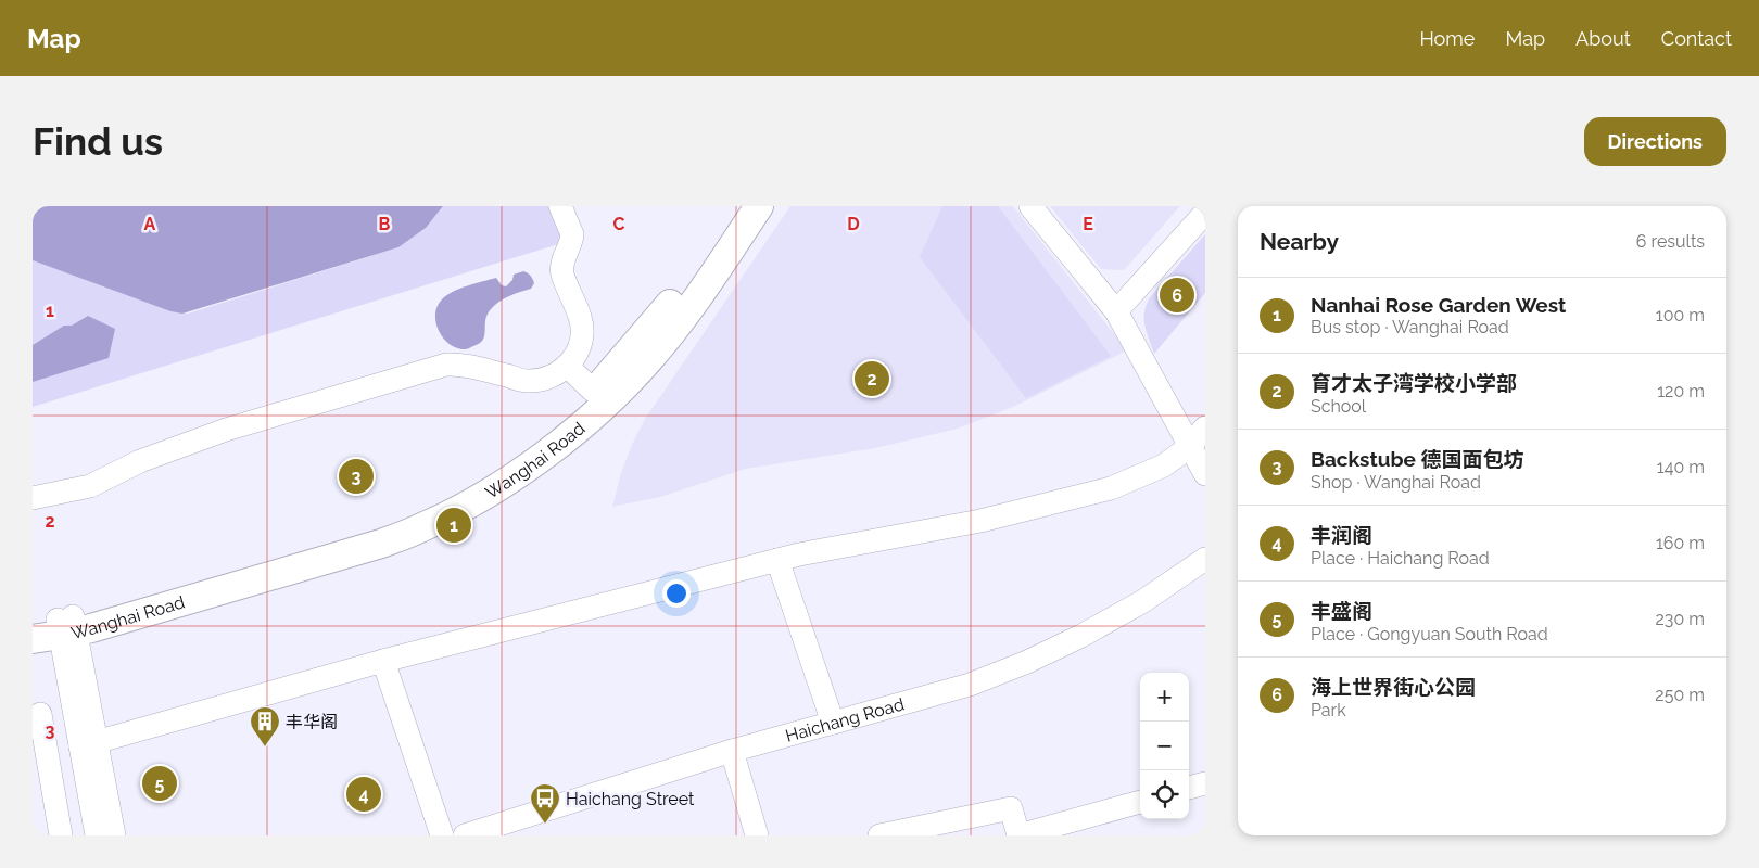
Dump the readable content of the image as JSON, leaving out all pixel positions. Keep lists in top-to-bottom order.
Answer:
{
  "streets": {
    "main road": ["Wanghai Road"],
    "street": ["Haichang Road"]
  },
  "places": {
    "building": ["丰华阁"],
    "bus stop": ["Haichang Street"]
  },
  "page": {
    "header": "Map",
    "nav": [
      "Home",
      "Map",
      "About",
      "Contact"
    ],
    "buttons": "Directions",
    "title": "Find us",
    "heading": ["Nearby", "6 results"],
    "pins": [
      "6",
      "2",
      "3",
      "1",
      "5",
      "4"
    ],
    "list": [
      {
        "mark": "1",
        "name": "Nanhai Rose Garden West",
        "note": "Bus stop · Wanghai Road",
        "value": "100 m"
      },
      {
        "mark": "2",
        "name": "育才太子湾学校小学部",
        "note": "School",
        "value": "120 m"
      },
      {
        "mark": "3",
        "name": "Backstube 德国面包坊",
        "note": "Shop · Wanghai Road",
        "value": "140 m"
      },
      {
        "mark": "4",
        "name": "丰润阁",
        "note": "Place · Haichang Road",
        "value": "160 m"
      },
      {
        "mark": "5",
        "name": "丰盛阁",
        "note": "Place · Gongyuan South Road",
        "value": "230 m"
      },
      {
        "mark": "6",
        "name": "海上世界街心公园",
        "note": "Park",
        "value": "250 m"
      }
    ],
    "map_buttons": ["+", "−"]
  },
  "grid": {
    "columns": [
      "A",
      "B",
      "C",
      "D",
      "E"
    ],
    "rows": ["1", "2", "3"]
  }
}
